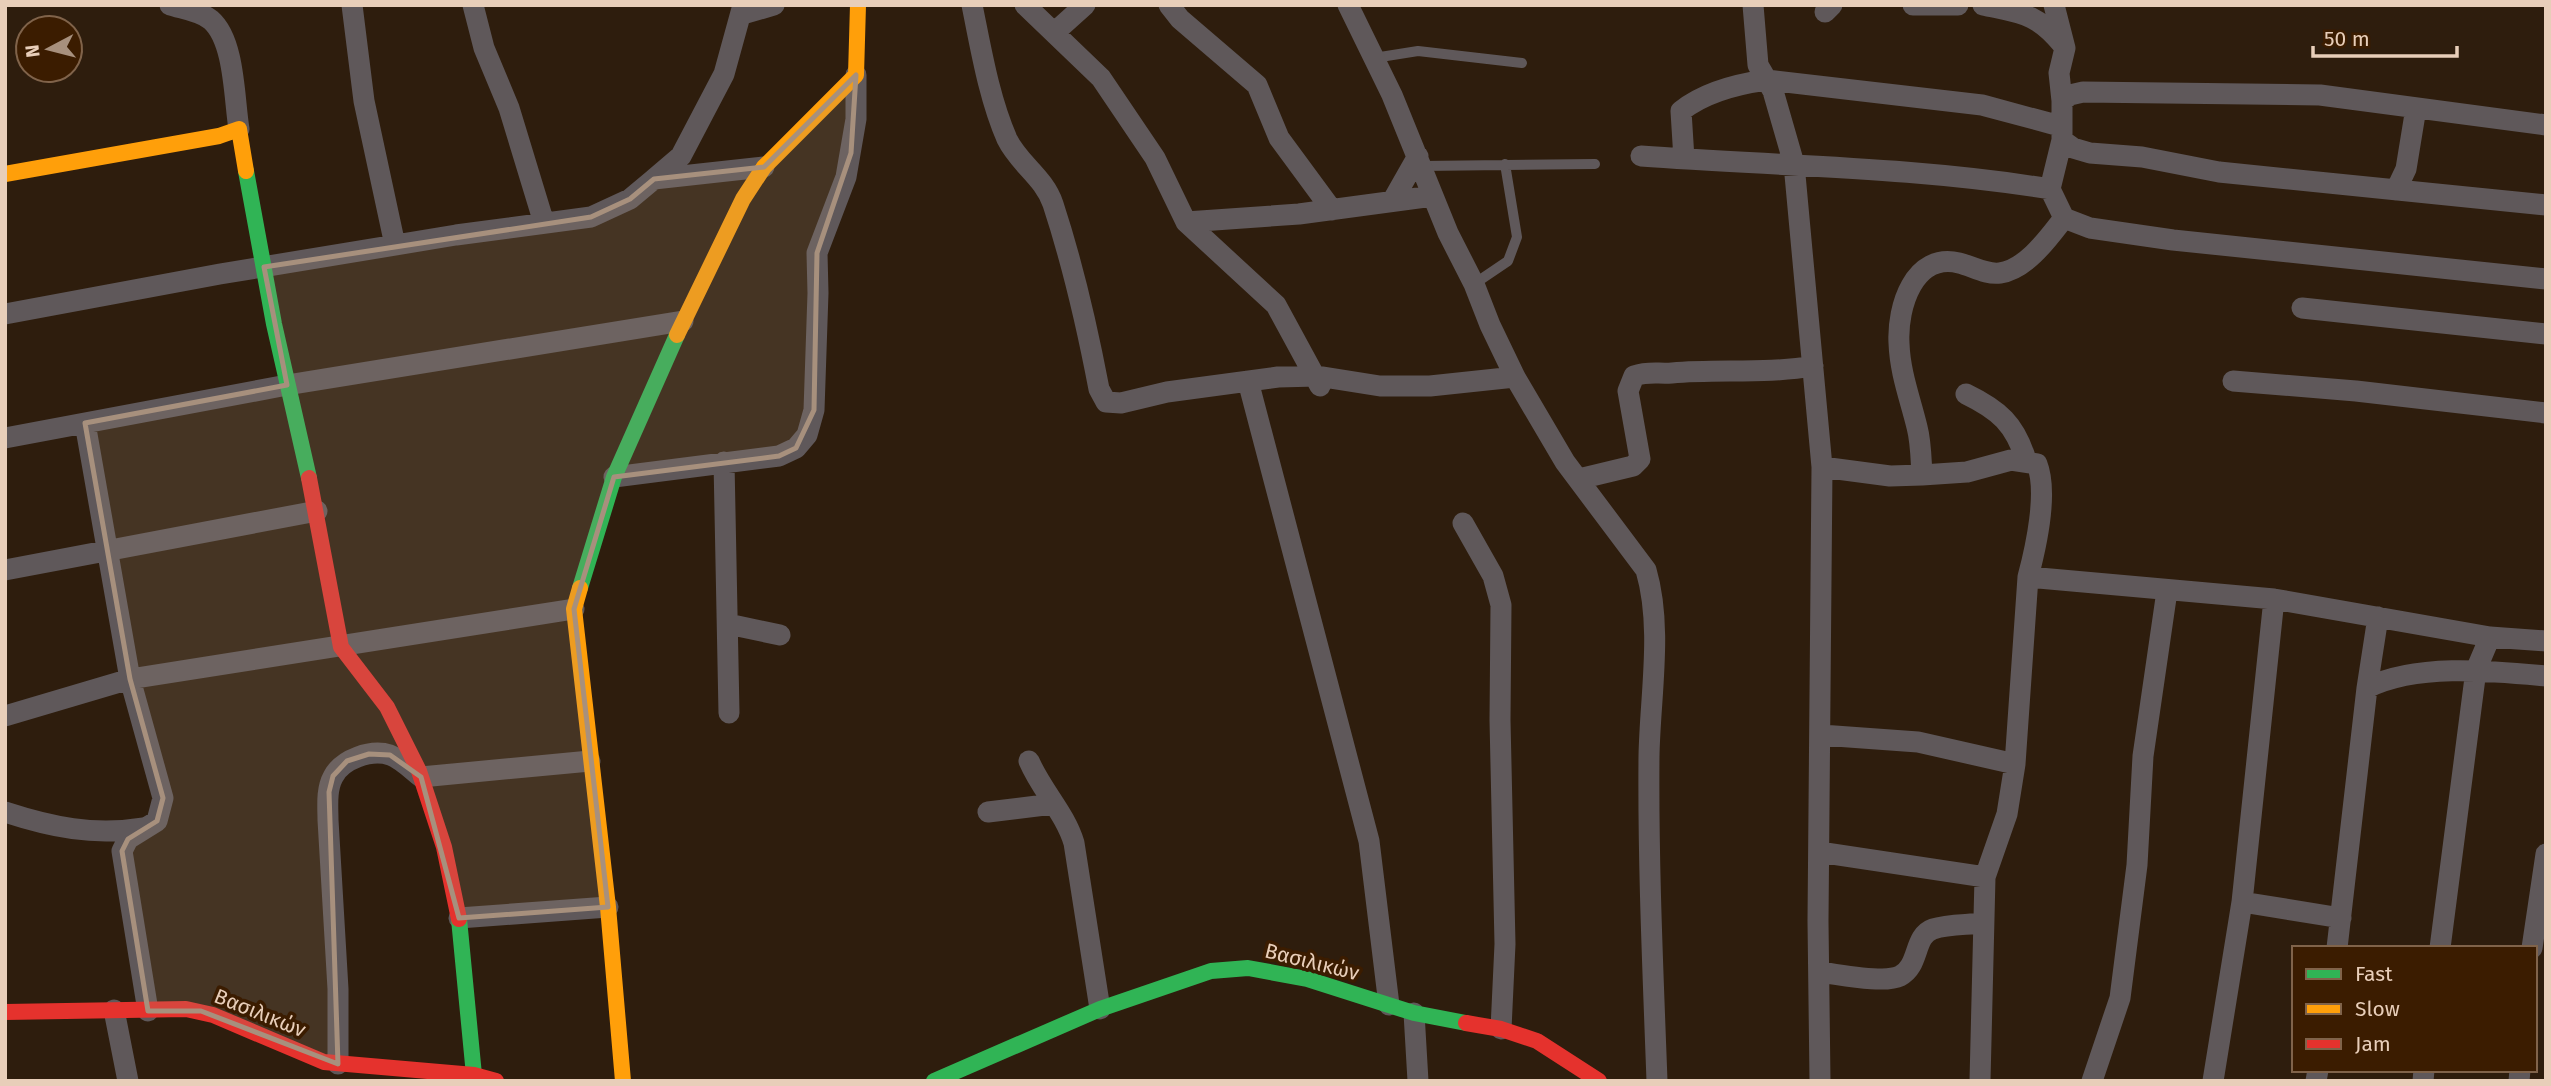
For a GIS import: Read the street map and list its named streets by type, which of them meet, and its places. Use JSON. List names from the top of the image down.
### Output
{
  "streets": {
    "street": ["Βασιλικών"]
  },
  "legend": ["Fast", "Slow", "Jam"],
  "scale_bar": "50 m",
  "north": "left"
}
